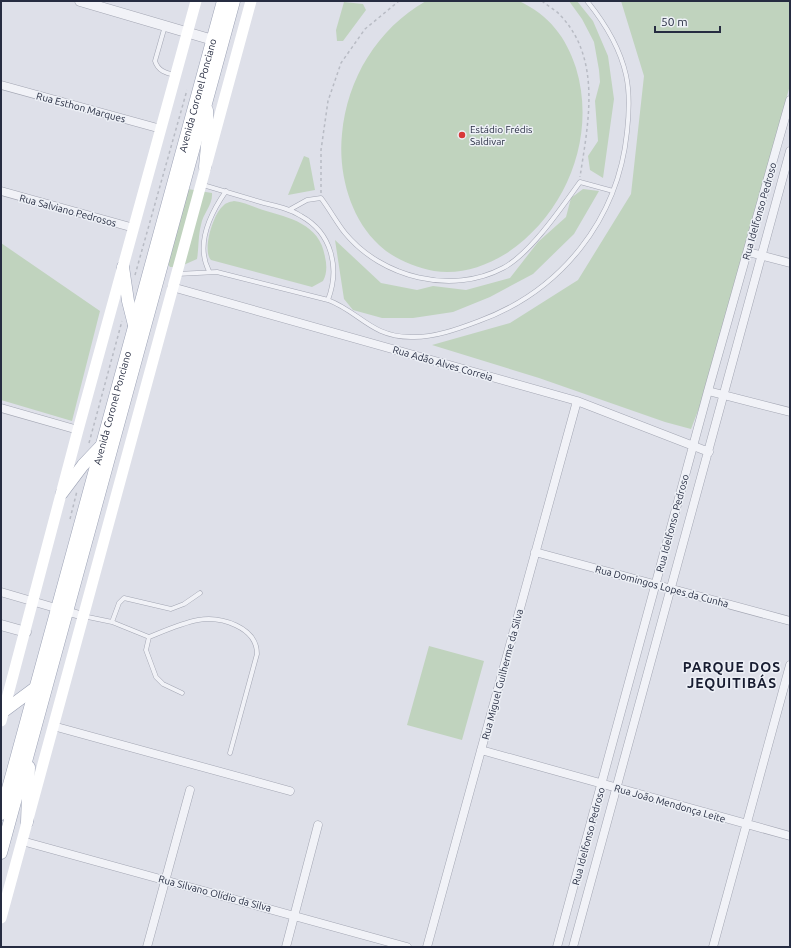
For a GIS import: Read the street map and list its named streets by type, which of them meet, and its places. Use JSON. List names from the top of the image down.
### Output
{
  "streets": {
    "main road": ["Avenida Coronel Ponciano"],
    "street": [
      "Rua Esthon Marques",
      "Rua Salviano Pedrosos",
      "Rua Idelfonso Pedroso",
      "Rua Adão Alves Correia",
      "Rua Domingos Lopes da Cunha",
      "Rua Miguel Guilherme da Silva",
      "Rua João Mendonça Leite",
      "Rua Silvano Olídio da Silva"
    ]
  },
  "crossings": [
    ["Rua Idelfonso Pedroso", "Rua Adão Alves Correia"],
    ["Rua Idelfonso Pedroso", "Rua Domingos Lopes da Cunha"],
    ["Rua Idelfonso Pedroso", "Rua João Mendonça Leite"],
    ["Rua Adão Alves Correia", "Rua Miguel Guilherme da Silva"],
    ["Rua Domingos Lopes da Cunha", "Rua Miguel Guilherme da Silva"],
    ["Rua Miguel Guilherme da Silva", "Rua João Mendonça Leite"]
  ],
  "districts": ["PARQUE DOS JEQUITIBÁS"],
  "places": ["Estádio Frédis Saldivar"],
  "scale_bar": "50 m"
}
